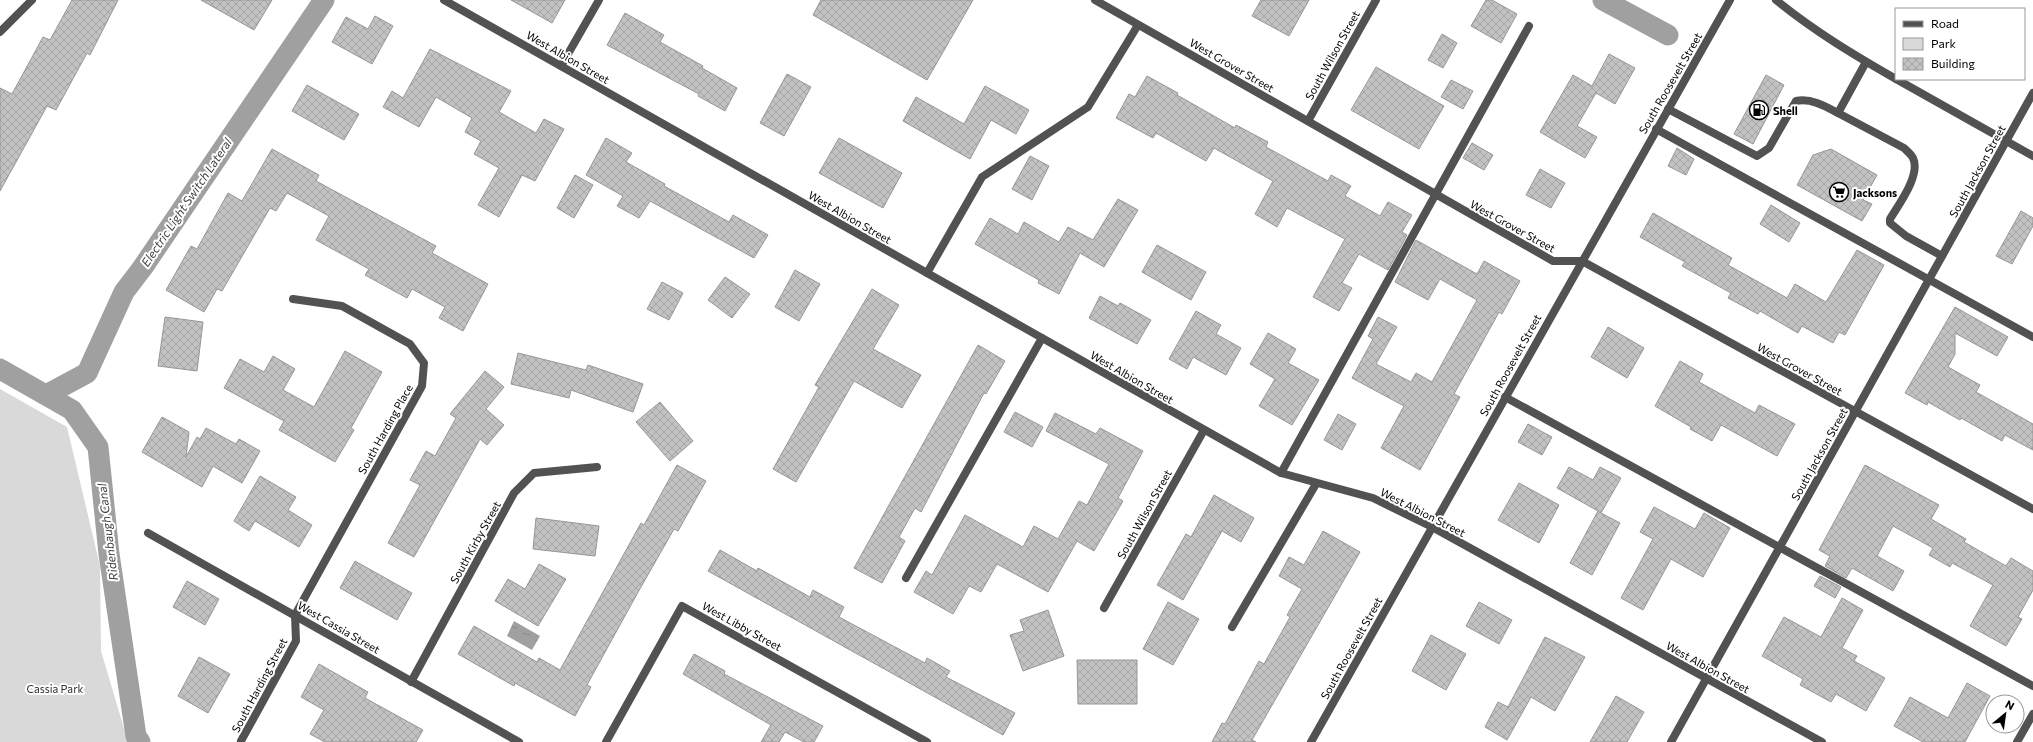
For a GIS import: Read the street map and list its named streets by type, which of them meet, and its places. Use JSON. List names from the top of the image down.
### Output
{
  "streets": {
    "street": [
      "South Wilson Street",
      "West Albion Street",
      "West Grover Street",
      "South Roosevelt Street",
      "South Jackson Street",
      "South Harding Place",
      "South Kirby Street",
      "West Libby Street",
      "West Cassia Street",
      "South Harding Street"
    ]
  },
  "crossings": [
    ["South Wilson Street", "West Albion Street"],
    ["South Wilson Street", "West Grover Street"],
    ["West Albion Street", "South Roosevelt Street"],
    ["West Albion Street", "South Jackson Street"],
    ["West Grover Street", "South Roosevelt Street"],
    ["West Grover Street", "South Jackson Street"],
    ["South Harding Place", "West Cassia Street"],
    ["South Harding Place", "South Harding Street"],
    ["South Kirby Street", "West Cassia Street"],
    ["West Cassia Street", "South Harding Street"]
  ],
  "water": ["Electric Light Switch Lateral", "Ridenbaugh Canal"],
  "parks": ["Cassia Park"],
  "places": {
    "fuel station": ["Shell"],
    "supermarket": ["Jacksons"]
  },
  "legend": ["Road", "Park", "Building"],
  "north": "top right"
}
